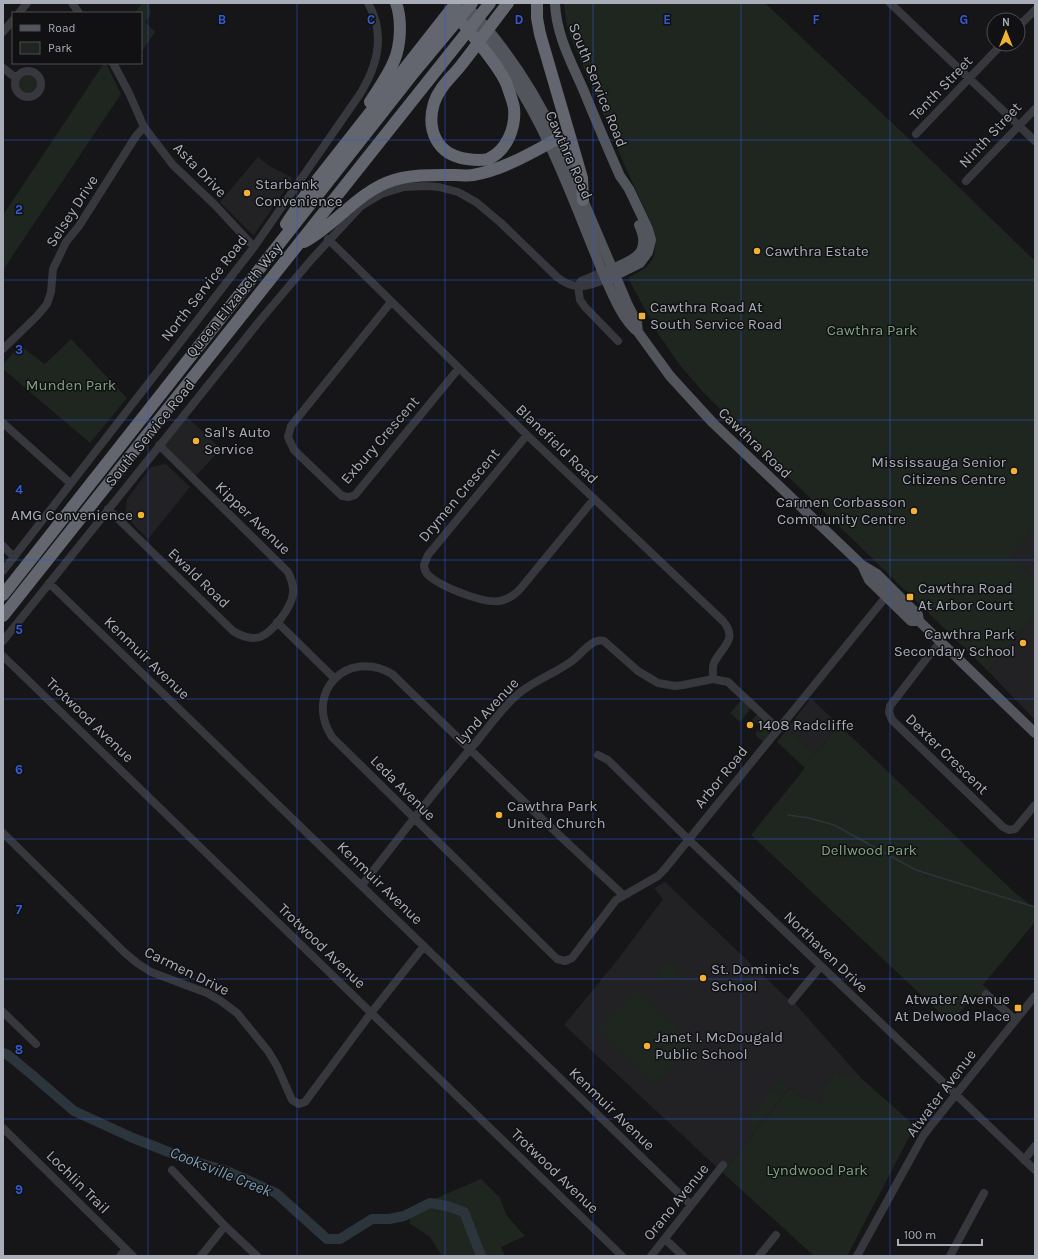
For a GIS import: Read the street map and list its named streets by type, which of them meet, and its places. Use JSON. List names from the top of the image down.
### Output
{
  "streets": {
    "highway": ["Queen Elizabeth Way"],
    "main road": ["South Service Road", "Cawthra Road"],
    "street": [
      "Tenth Street",
      "Ninth Street",
      "Asta Drive",
      "Selsey Drive",
      "North Service Road",
      "Exbury Crescent",
      "Blanefield Road",
      "Drymen Crescent",
      "Kipper Avenue",
      "Ewald Road",
      "Kenmuir Avenue",
      "Lynd Avenue",
      "Trotwood Avenue",
      "Dexter Crescent",
      "Arbor Road",
      "Leda Avenue",
      "Northaven Drive",
      "Carmen Drive",
      "Atwater Avenue",
      "Lochlin Trail",
      "Orano Avenue"
    ]
  },
  "crossings": [
    ["South Service Road", "Cawthra Road"],
    ["South Service Road", "Blanefield Road"],
    ["South Service Road", "Kipper Avenue"],
    ["South Service Road", "Ewald Road"],
    ["South Service Road", "Kenmuir Avenue"],
    ["Cawthra Road", "Dexter Crescent"],
    ["Cawthra Road", "Arbor Road"],
    ["Asta Drive", "Selsey Drive"],
    ["Asta Drive", "North Service Road"],
    ["Exbury Crescent", "Blanefield Road"],
    ["Blanefield Road", "Drymen Crescent"],
    ["Blanefield Road", "Lynd Avenue"],
    ["Kipper Avenue", "Ewald Road"],
    ["Kenmuir Avenue", "Lynd Avenue"],
    ["Kenmuir Avenue", "Carmen Drive"],
    ["Kenmuir Avenue", "Orano Avenue"],
    ["Lynd Avenue", "Leda Avenue"],
    ["Trotwood Avenue", "Carmen Drive"],
    ["Arbor Road", "Leda Avenue"],
    ["Arbor Road", "Northaven Drive"],
    ["Northaven Drive", "Atwater Avenue"]
  ],
  "water": ["Cooksville Creek"],
  "parks": [
    "Cawthra Park",
    "Munden Park",
    "Dellwood Park",
    "Lyndwood Park"
  ],
  "places": {
    "other": [
      "Starbank Convenience",
      "Cawthra Estate",
      "Sal's Auto Service",
      "Mississauga Senior Citizens Centre",
      "Carmen Corbasson Community Centre",
      "AMG Convenience",
      "Cawthra Park Secondary School",
      "1408 Radcliffe",
      "Cawthra Park United Church",
      "St. Dominic's School",
      "Janet I. McDougald Public School"
    ],
    "transit": ["Cawthra Road At South Service Road", "Cawthra Road At Arbor Court", "Atwater Avenue At Delwood Place"]
  },
  "legend": ["Road", "Park"],
  "scale_bar": "100 m",
  "north": "top",
  "grid": {
    "columns": [
      "B",
      "C",
      "D",
      "E",
      "F",
      "G"
    ],
    "rows": [
      "2",
      "3",
      "4",
      "5",
      "6",
      "7",
      "8",
      "9"
    ]
  }
}
